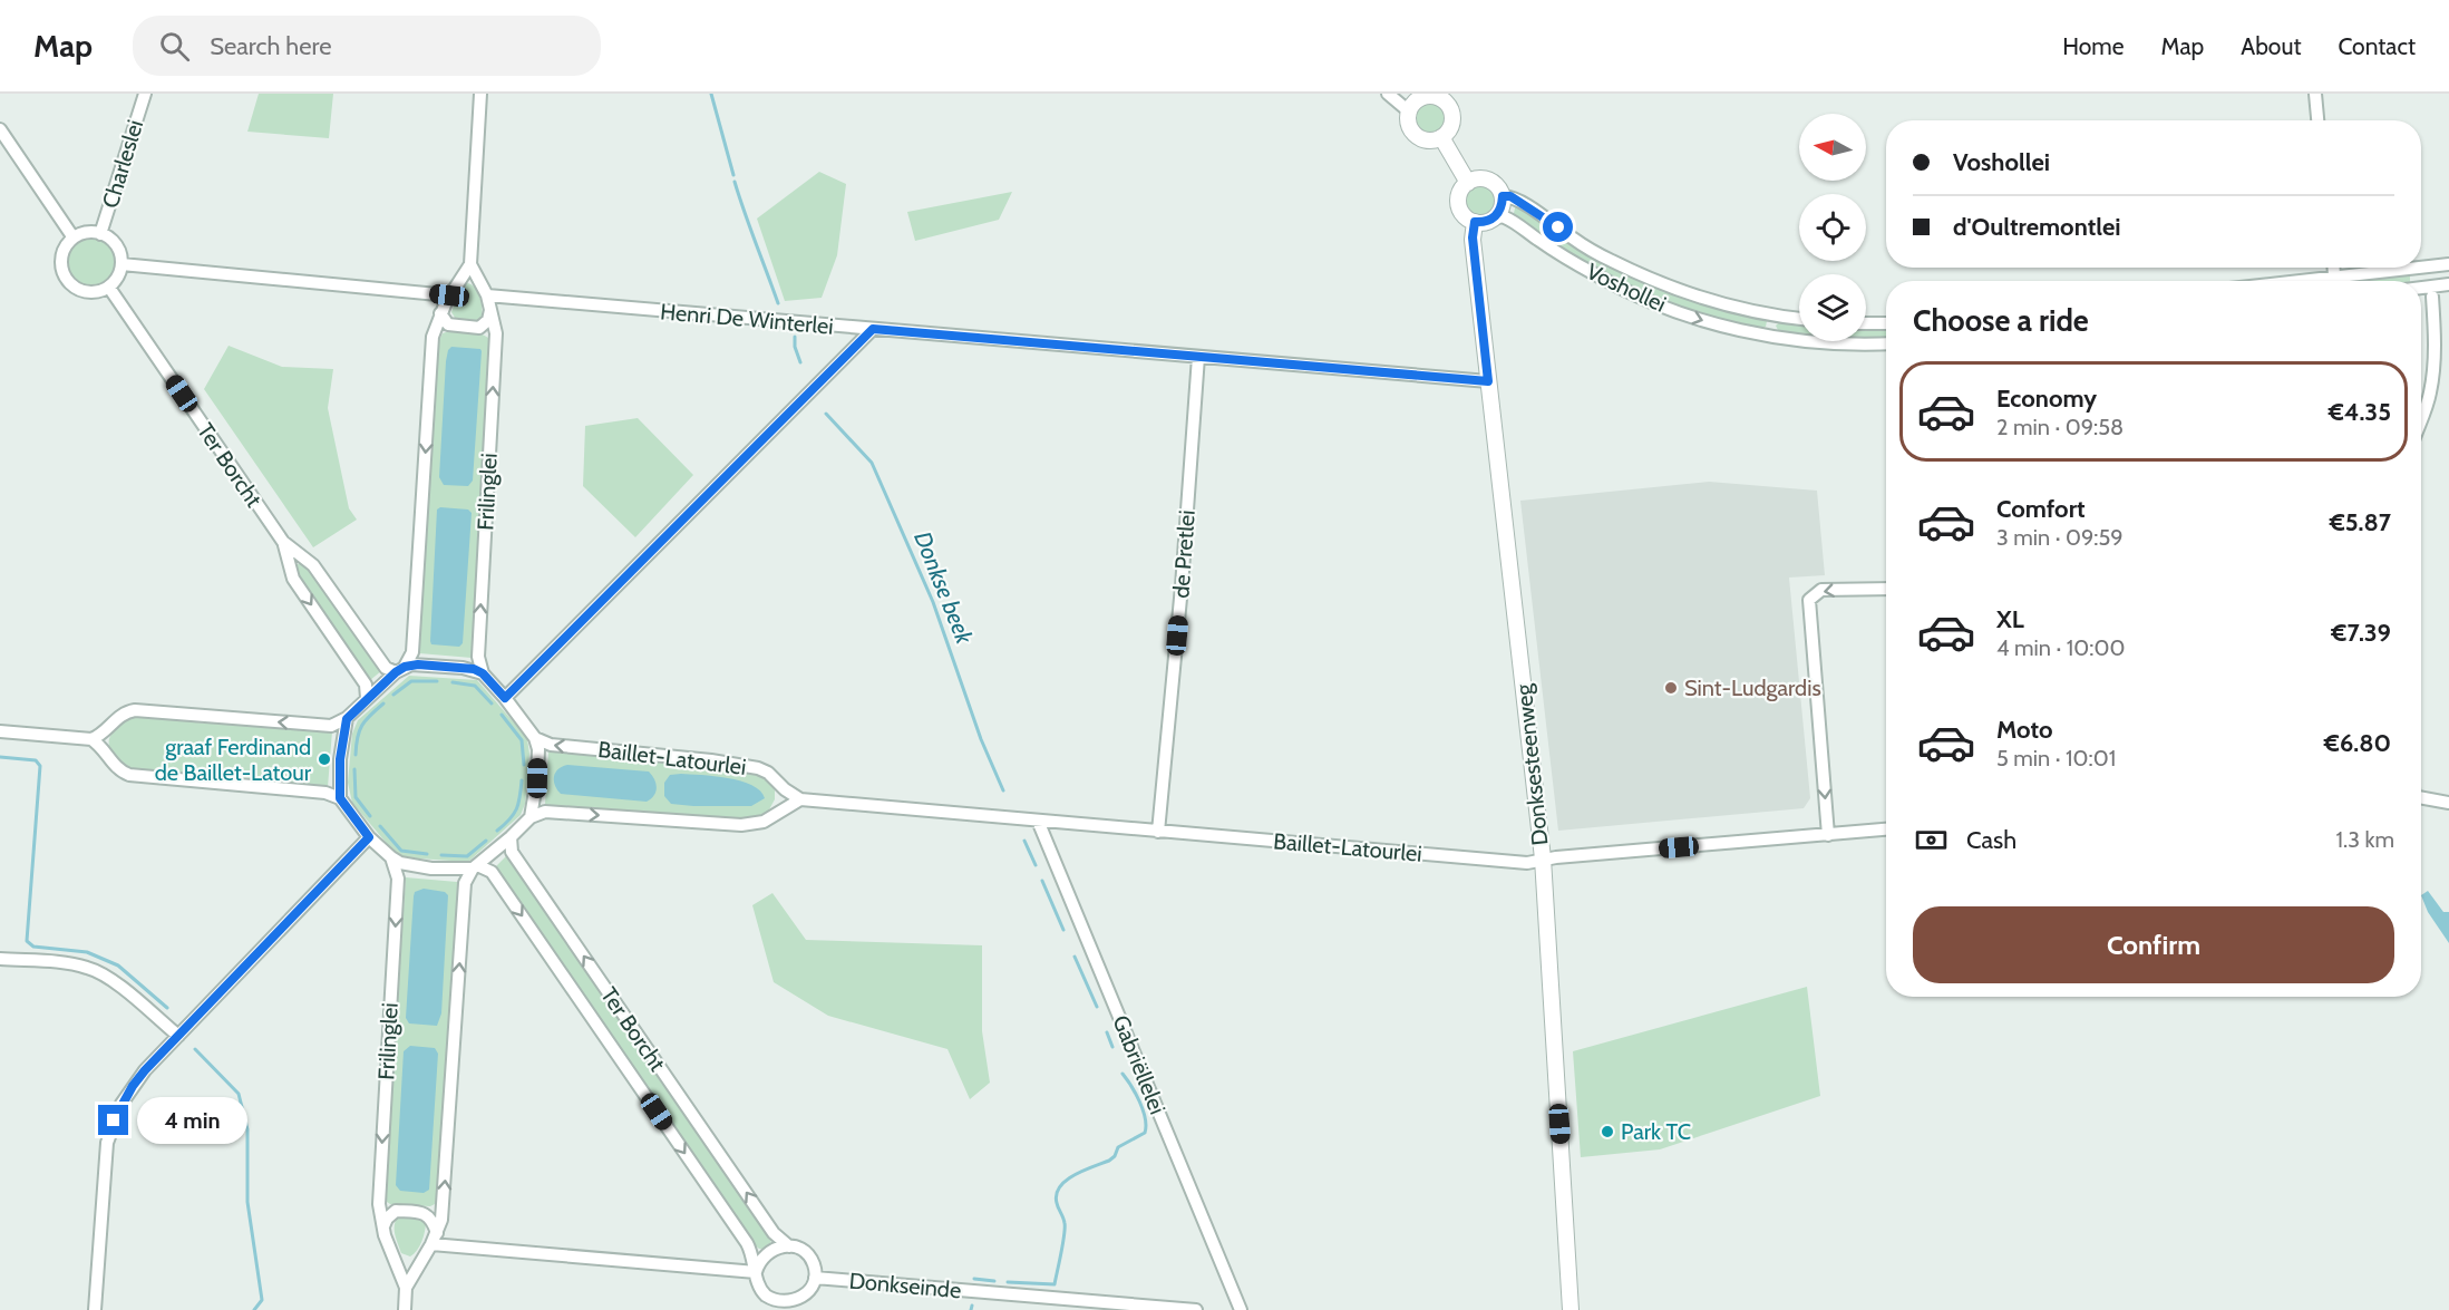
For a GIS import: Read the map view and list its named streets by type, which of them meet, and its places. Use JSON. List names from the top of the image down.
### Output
{
  "streets": {
    "street": [
      "Charleslei",
      "Voshollei",
      "Henri De Winterlei",
      "Ter Borcht",
      "Frilinglei",
      "de Pretlei",
      "Baillet-Latourlei",
      "Donksesteenweg",
      "Gabriëllelei",
      "Donkseinde"
    ]
  },
  "crossings": [
    ["Charleslei", "Ter Borcht"],
    ["Voshollei", "Donksesteenweg"],
    ["Henri De Winterlei", "Frilinglei"],
    ["Henri De Winterlei", "de Pretlei"],
    ["Henri De Winterlei", "Donksesteenweg"],
    ["Ter Borcht", "Frilinglei"],
    ["Ter Borcht", "Baillet-Latourlei"],
    ["Ter Borcht", "Donkseinde"],
    ["Frilinglei", "Baillet-Latourlei"],
    ["de Pretlei", "Baillet-Latourlei"],
    ["Baillet-Latourlei", "Donksesteenweg"],
    ["Baillet-Latourlei", "Gabriëllelei"]
  ],
  "water": ["Donkse beek"],
  "places": ["Sint-Ludgardis", "graaf Ferdinand de Baillet-Latour", "Park TC"],
  "north": "left",
  "page": {
    "header": "Map",
    "search": "Search here",
    "nav": [
      "Home",
      "Map",
      "About",
      "Contact"
    ],
    "banner": ["Voshollei", "d'Oultremontlei"],
    "heading": "Choose a ride",
    "list": [
      {
        "name": "Economy",
        "note": "2 min · 09:58",
        "value": "€4.35"
      },
      {
        "name": "Comfort",
        "note": "3 min · 09:59",
        "value": "€5.87"
      },
      {
        "name": "XL",
        "note": "4 min · 10:00",
        "value": "€7.39"
      },
      {
        "name": "Moto",
        "note": "5 min · 10:01",
        "value": "€6.80"
      }
    ],
    "pay": ["Cash", "1.3 km"],
    "buttons": "Confirm",
    "bubble": "4 min"
  }
}
